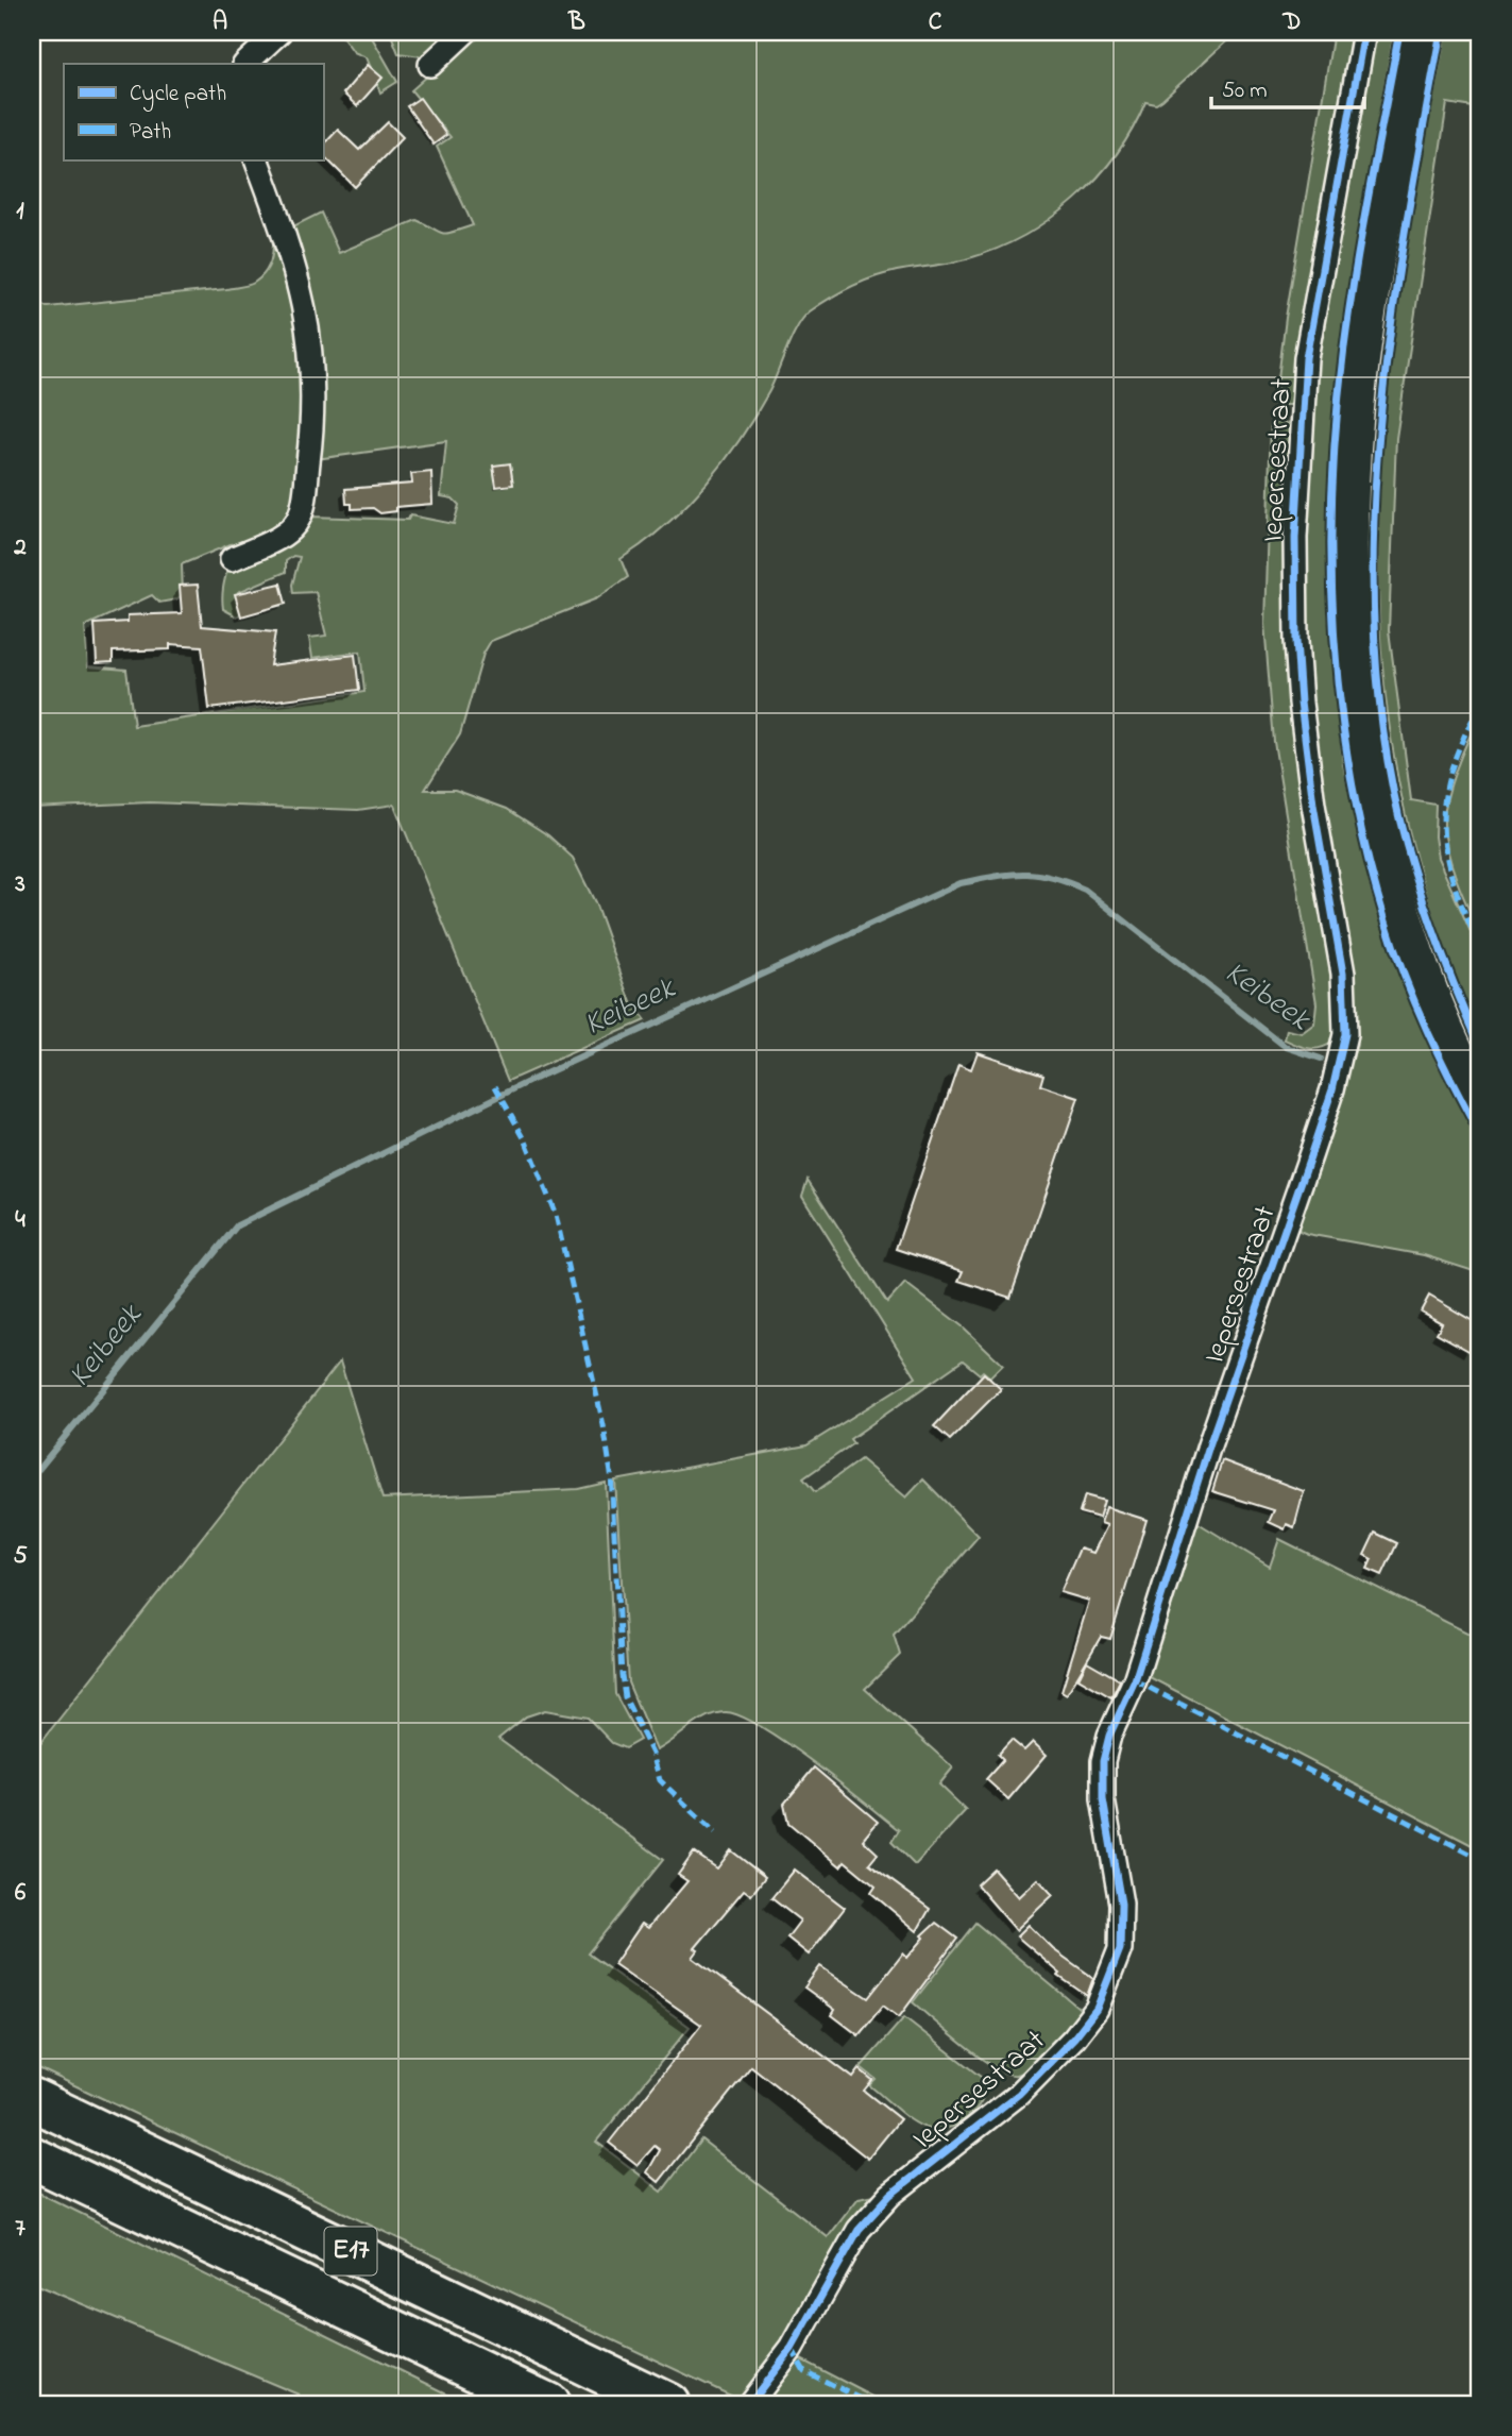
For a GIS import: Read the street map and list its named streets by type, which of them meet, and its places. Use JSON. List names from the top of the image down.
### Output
{
  "streets": {
    "highway": ["E17"],
    "street": ["Iepersestraat"]
  },
  "water": ["Keibeek"],
  "legend": ["Cycle path", "Path"],
  "scale_bar": "50 m",
  "grid": {
    "columns": [
      "A",
      "B",
      "C",
      "D"
    ],
    "rows": [
      "1",
      "2",
      "3",
      "4",
      "5",
      "6",
      "7"
    ]
  }
}
